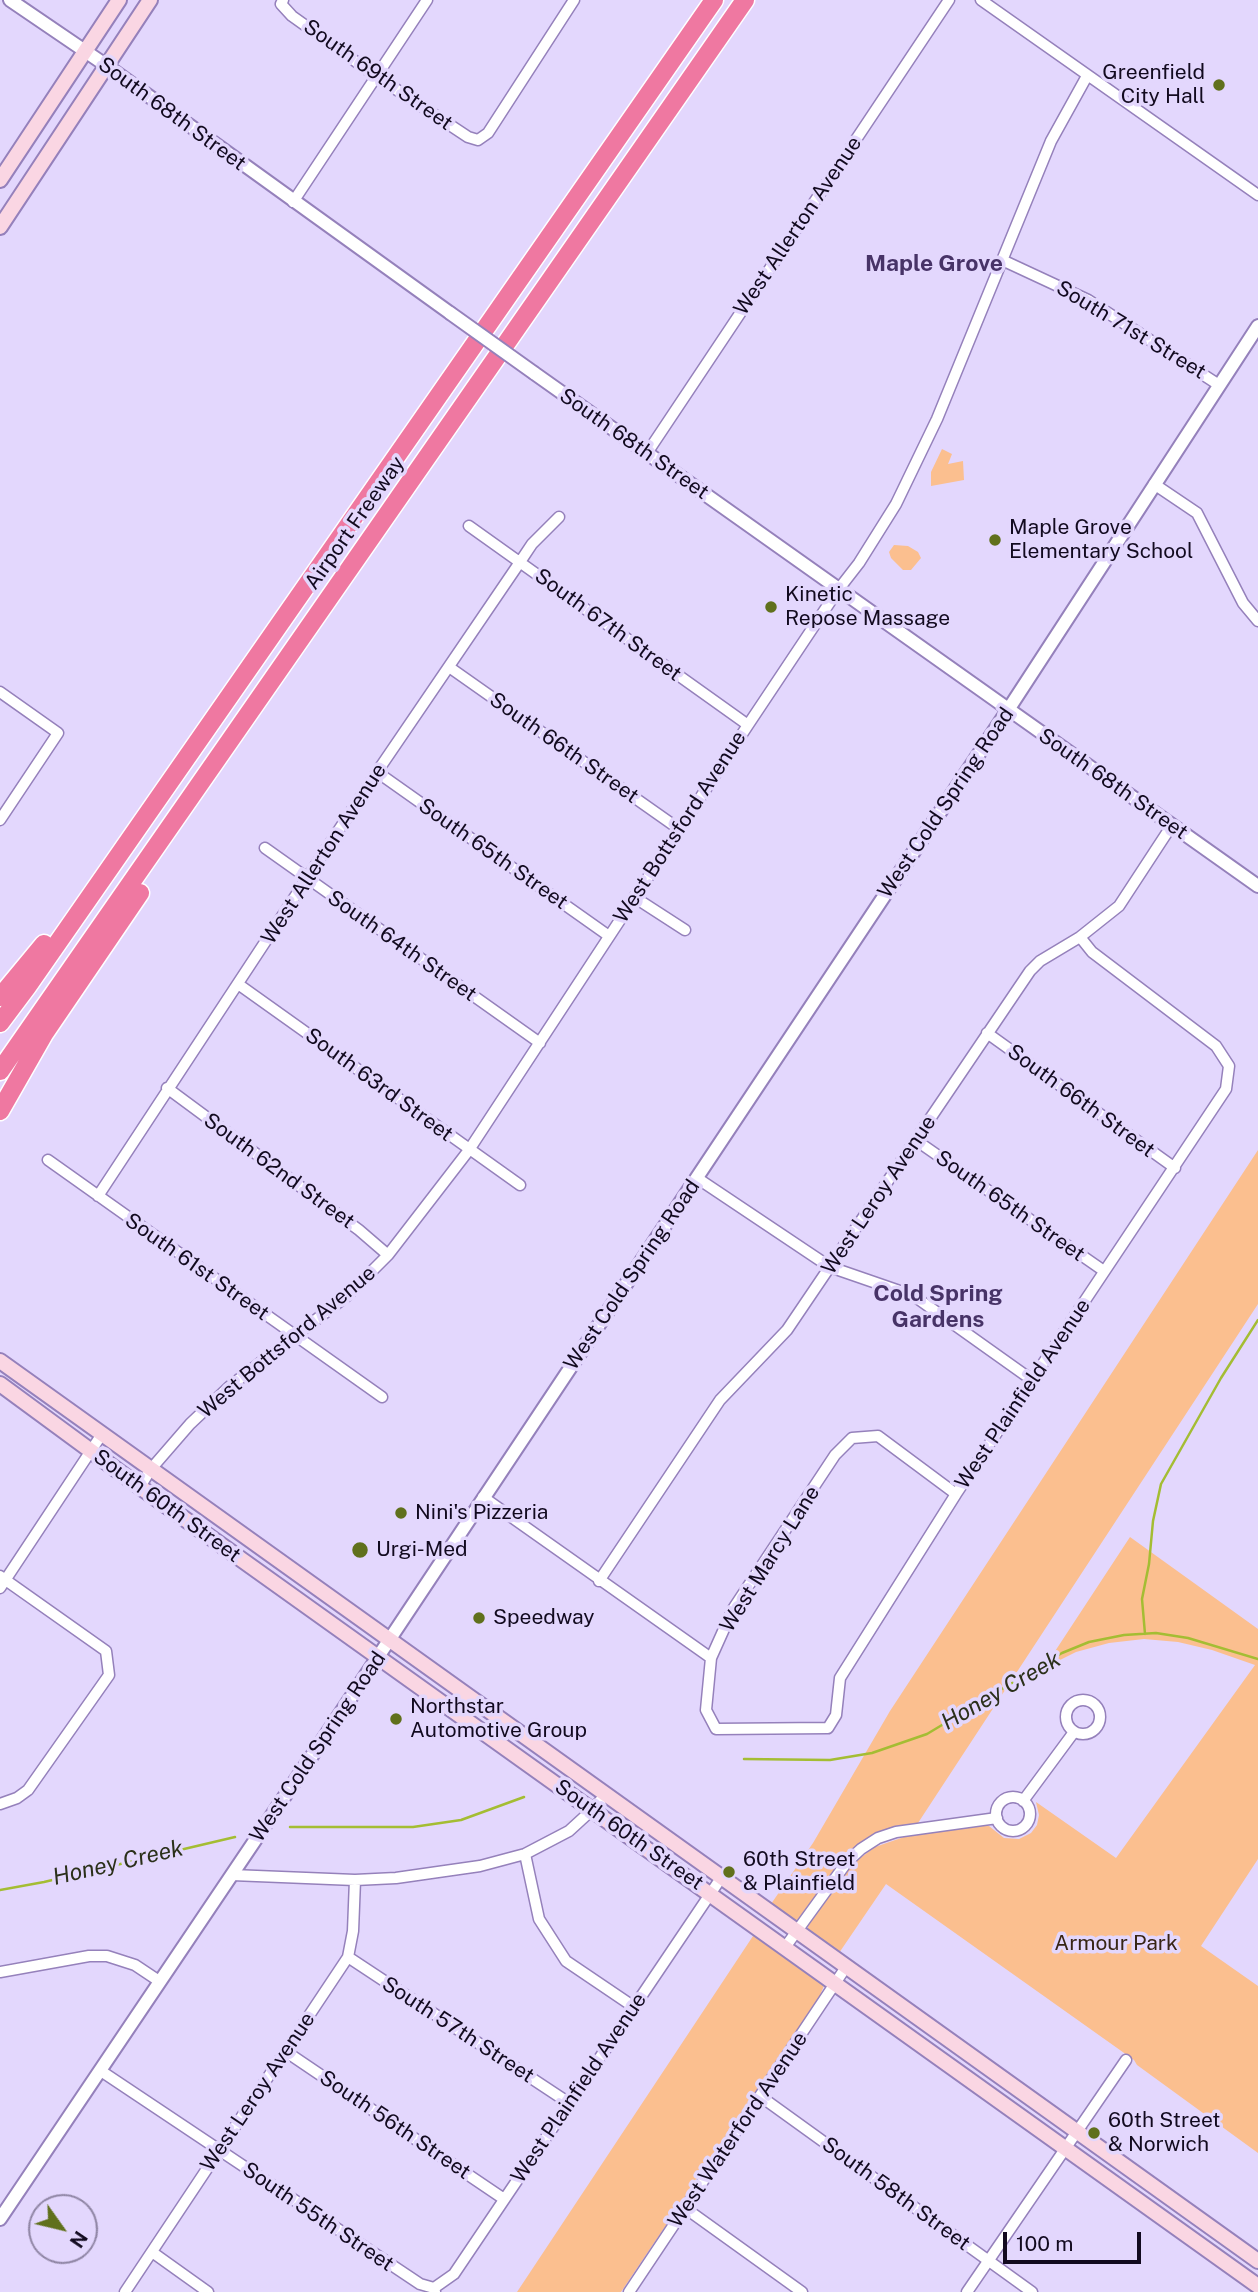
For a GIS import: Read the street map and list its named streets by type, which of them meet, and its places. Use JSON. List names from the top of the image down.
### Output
{
  "streets": {
    "highway": ["Airport Freeway"],
    "main road": ["South 60th Street"],
    "street": [
      "South 69th Street",
      "South 68th Street",
      "West Allerton Avenue",
      "South 71st Street",
      "South 67th Street",
      "South 66th Street",
      "West Cold Spring Road",
      "West Bottsford Avenue",
      "South 65th Street",
      "South 64th Street",
      "South 63rd Street",
      "South 62nd Street",
      "West Leroy Avenue",
      "South 61st Street",
      "West Plainfield Avenue",
      "West Marcy Lane",
      "South 57th Street",
      "South 56th Street",
      "West Waterford Avenue",
      "South 58th Street",
      "South 55th Street"
    ]
  },
  "crossings": [
    ["South 68th Street", "West Allerton Avenue"],
    ["South 68th Street", "West Cold Spring Road"],
    ["South 68th Street", "West Bottsford Avenue"],
    ["South 68th Street", "West Leroy Avenue"],
    ["West Allerton Avenue", "South 67th Street"],
    ["West Allerton Avenue", "South 66th Street"],
    ["West Allerton Avenue", "South 65th Street"],
    ["West Allerton Avenue", "South 64th Street"],
    ["West Allerton Avenue", "South 63rd Street"],
    ["West Allerton Avenue", "South 62nd Street"],
    ["West Allerton Avenue", "South 61st Street"],
    ["South 71st Street", "West Cold Spring Road"],
    ["South 71st Street", "West Bottsford Avenue"],
    ["South 67th Street", "West Bottsford Avenue"],
    ["South 66th Street", "West Bottsford Avenue"],
    ["South 66th Street", "West Leroy Avenue"],
    ["South 66th Street", "West Plainfield Avenue"],
    ["West Cold Spring Road", "South 60th Street"],
    ["West Cold Spring Road", "South 55th Street"],
    ["West Bottsford Avenue", "South 65th Street"],
    ["West Bottsford Avenue", "South 64th Street"],
    ["West Bottsford Avenue", "South 63rd Street"],
    ["West Bottsford Avenue", "South 62nd Street"],
    ["West Bottsford Avenue", "South 61st Street"],
    ["West Bottsford Avenue", "South 60th Street"],
    ["South 65th Street", "West Leroy Avenue"],
    ["South 65th Street", "West Plainfield Avenue"],
    ["West Leroy Avenue", "West Plainfield Avenue"],
    ["West Leroy Avenue", "South 57th Street"],
    ["West Leroy Avenue", "South 56th Street"],
    ["West Leroy Avenue", "South 55th Street"],
    ["West Plainfield Avenue", "South 60th Street"],
    ["West Plainfield Avenue", "West Marcy Lane"],
    ["West Plainfield Avenue", "South 57th Street"],
    ["West Plainfield Avenue", "South 56th Street"],
    ["West Plainfield Avenue", "South 55th Street"],
    ["South 60th Street", "West Waterford Avenue"],
    ["West Waterford Avenue", "South 58th Street"]
  ],
  "districts": ["Maple Grove", "Cold Spring Gardens"],
  "water": ["Honey Creek"],
  "parks": ["Armour Park"],
  "places": [
    "Greenfield City Hall",
    "Maple Grove Elementary School",
    "Kinetic Repose Massage",
    "Nini's Pizzeria",
    "Urgi-Med",
    "Speedway",
    "Northstar Automotive Group",
    "60th Street & Plainfield",
    "60th Street & Norwich"
  ],
  "scale_bar": "100 m",
  "north": "bottom right"
}
